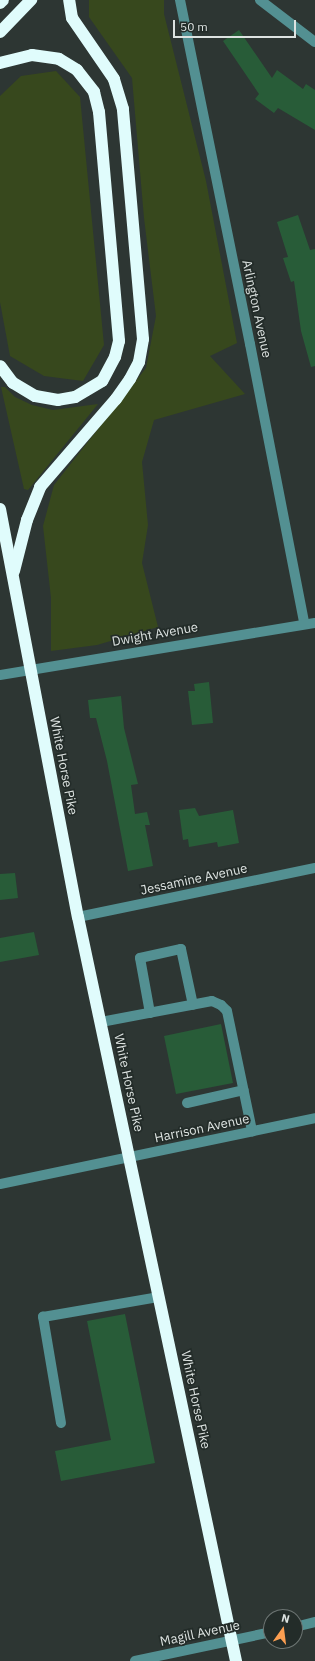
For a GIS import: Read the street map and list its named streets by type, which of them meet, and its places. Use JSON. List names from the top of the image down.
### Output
{
  "streets": {
    "highway": ["White Horse Pike"],
    "street": [
      "Arlington Avenue",
      "Dwight Avenue",
      "Jessamine Avenue",
      "Harrison Avenue",
      "Magill Avenue"
    ]
  },
  "crossings": [
    ["Arlington Avenue", "Dwight Avenue"],
    ["Dwight Avenue", "White Horse Pike"],
    ["White Horse Pike", "Jessamine Avenue"],
    ["White Horse Pike", "Harrison Avenue"],
    ["White Horse Pike", "Magill Avenue"]
  ],
  "scale_bar": "50 m",
  "north": "top"
}
